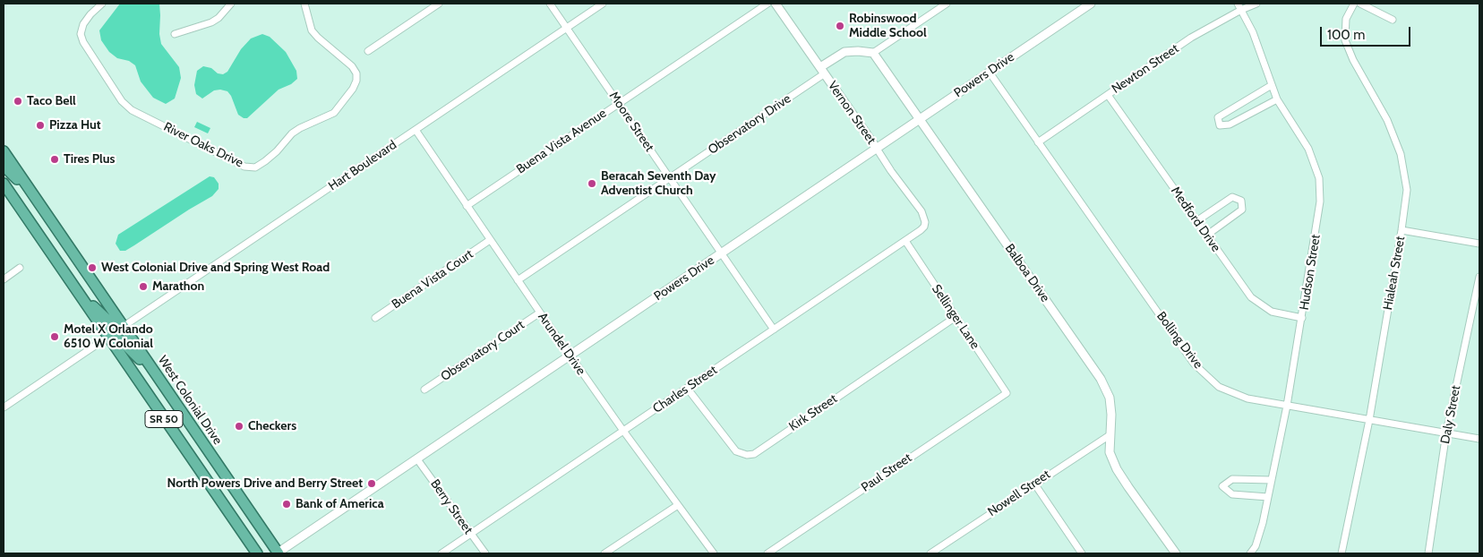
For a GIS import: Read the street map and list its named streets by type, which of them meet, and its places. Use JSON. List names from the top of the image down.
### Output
{
  "streets": {
    "highway": ["West Colonial Drive", "SR 50"],
    "street": [
      "Newton Street",
      "Powers Drive",
      "Vernon Street",
      "Moore Street",
      "Observatory Drive",
      "Buena Vista Avenue",
      "River Oaks Drive",
      "Hart Boulevard",
      "Medford Drive",
      "Hudson Street",
      "Balboa Drive",
      "Hialeah Street",
      "Buena Vista Court",
      "Sellinger Lane",
      "Bolling Drive",
      "Arundel Drive",
      "Observatory Court",
      "Charles Street",
      "Kirk Street",
      "Daly Street",
      "Paul Street",
      "Nowell Street",
      "Berry Street"
    ]
  },
  "crossings": [
    ["Newton Street", "Medford Drive"],
    ["Newton Street", "Hudson Street"],
    ["Newton Street", "Bolling Drive"],
    ["Powers Drive", "Vernon Street"],
    ["Powers Drive", "Moore Street"],
    ["Powers Drive", "Balboa Drive"],
    ["Powers Drive", "Bolling Drive"],
    ["Powers Drive", "Arundel Drive"],
    ["Powers Drive", "West Colonial Drive"],
    ["Powers Drive", "Berry Street"],
    ["Vernon Street", "Observatory Drive"],
    ["Vernon Street", "Charles Street"],
    ["Moore Street", "Observatory Drive"],
    ["Moore Street", "Buena Vista Avenue"],
    ["Moore Street", "Hart Boulevard"],
    ["Moore Street", "Charles Street"],
    ["Observatory Drive", "Arundel Drive"],
    ["Buena Vista Avenue", "Arundel Drive"],
    ["Hart Boulevard", "Arundel Drive"],
    ["Hart Boulevard", "West Colonial Drive"],
    ["Medford Drive", "Hudson Street"],
    ["Hudson Street", "Bolling Drive"],
    ["Balboa Drive", "Nowell Street"],
    ["Hialeah Street", "Bolling Drive"],
    ["Buena Vista Court", "Arundel Drive"],
    ["Sellinger Lane", "Charles Street"],
    ["Sellinger Lane", "Kirk Street"],
    ["Sellinger Lane", "Paul Street"],
    ["Bolling Drive", "Daly Street"],
    ["Arundel Drive", "Observatory Court"],
    ["Arundel Drive", "Charles Street"],
    ["Charles Street", "Kirk Street"],
    ["Charles Street", "Berry Street"]
  ],
  "places": [
    "Robinswood Middle School",
    "Taco Bell",
    "Pizza Hut",
    "Tires Plus",
    "Beracah Seventh Day Adventist Church",
    "West Colonial Drive and Spring West Road",
    "Marathon",
    "Motel X Orlando 6510 W Colonial",
    "Checkers",
    "North Powers Drive and Berry Street",
    "Bank of America"
  ],
  "scale_bar": "100 m"
}
